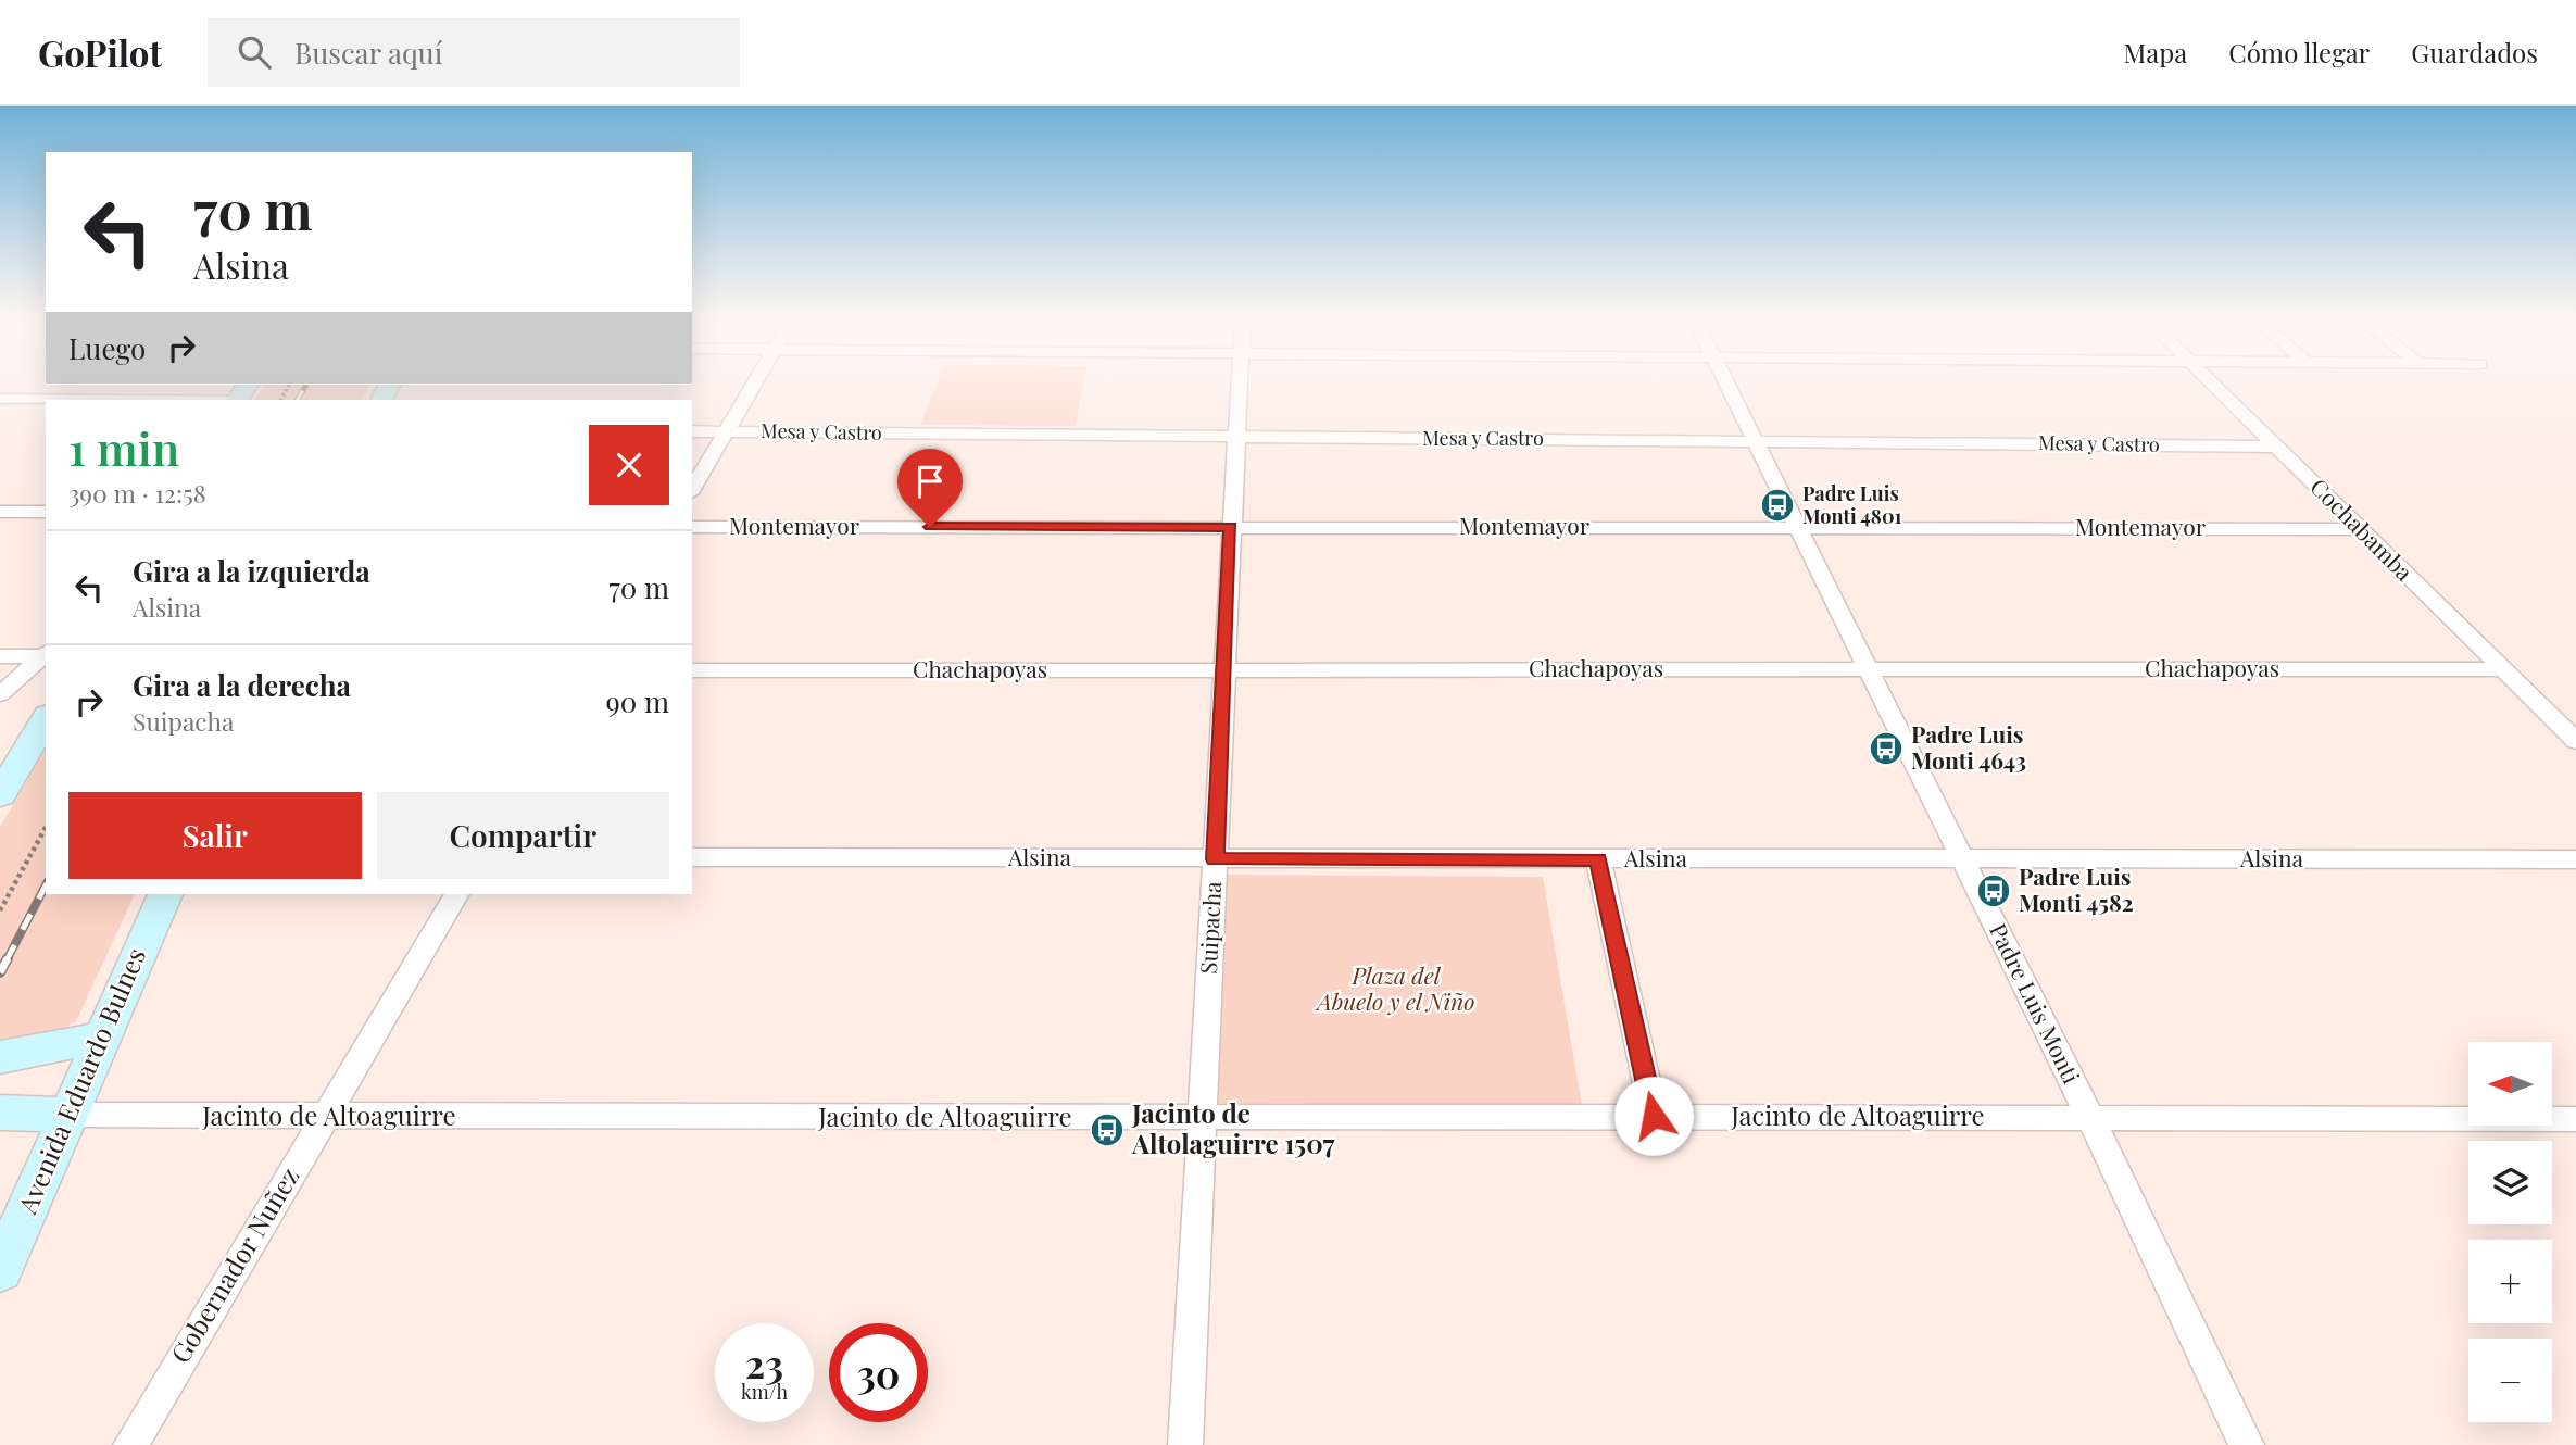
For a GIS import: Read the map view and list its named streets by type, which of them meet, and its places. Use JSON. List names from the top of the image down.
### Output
{
  "streets": {
    "main road": ["Avenida Eduardo Bulnes", "Jacinto de Altoaguirre"],
    "street": [
      "Mesa y Castro",
      "Montemayor",
      "Cochabamba",
      "Chachapoyas",
      "Alsina",
      "Suipacha",
      "Padre Luis Monti",
      "Gobernador Nuñez"
    ]
  },
  "crossings": [
    ["Mesa y Castro", "Cochabamba"],
    ["Mesa y Castro", "Suipacha"],
    ["Mesa y Castro", "Padre Luis Monti"],
    ["Montemayor", "Cochabamba"],
    ["Montemayor", "Suipacha"],
    ["Montemayor", "Padre Luis Monti"],
    ["Cochabamba", "Chachapoyas"],
    ["Chachapoyas", "Suipacha"],
    ["Chachapoyas", "Padre Luis Monti"],
    ["Alsina", "Suipacha"],
    ["Alsina", "Padre Luis Monti"],
    ["Suipacha", "Jacinto de Altoaguirre"],
    ["Padre Luis Monti", "Jacinto de Altoaguirre"],
    ["Avenida Eduardo Bulnes", "Jacinto de Altoaguirre"],
    ["Jacinto de Altoaguirre", "Gobernador Nuñez"]
  ],
  "parks": ["Plaza del Abuelo y el Niño"],
  "places": {
    "bus stop": [
      "Padre Luis Monti 4801",
      "Padre Luis Monti 4643",
      "Padre Luis Monti 4582",
      "Jacinto de Altolaguirre 1507"
    ]
  },
  "north": "left",
  "page": {
    "header": "GoPilot",
    "search": "Buscar aquí",
    "nav": ["Mapa", "Cómo llegar", "Guardados"],
    "turn": ["70 m", "Alsina"],
    "then": "Luego",
    "heading": ["1 min", "390 m · 12:58"],
    "list": [
      {
        "name": "Gira a la izquierda",
        "note": "Alsina",
        "value": "70 m"
      },
      {
        "name": "Gira a la derecha",
        "note": "Suipacha",
        "value": "90 m"
      }
    ],
    "buttons": ["Salir", "Compartir"],
    "map_buttons": ["+", "−"],
    "speed": "23 km/h",
    "limit": "30"
  }
}
